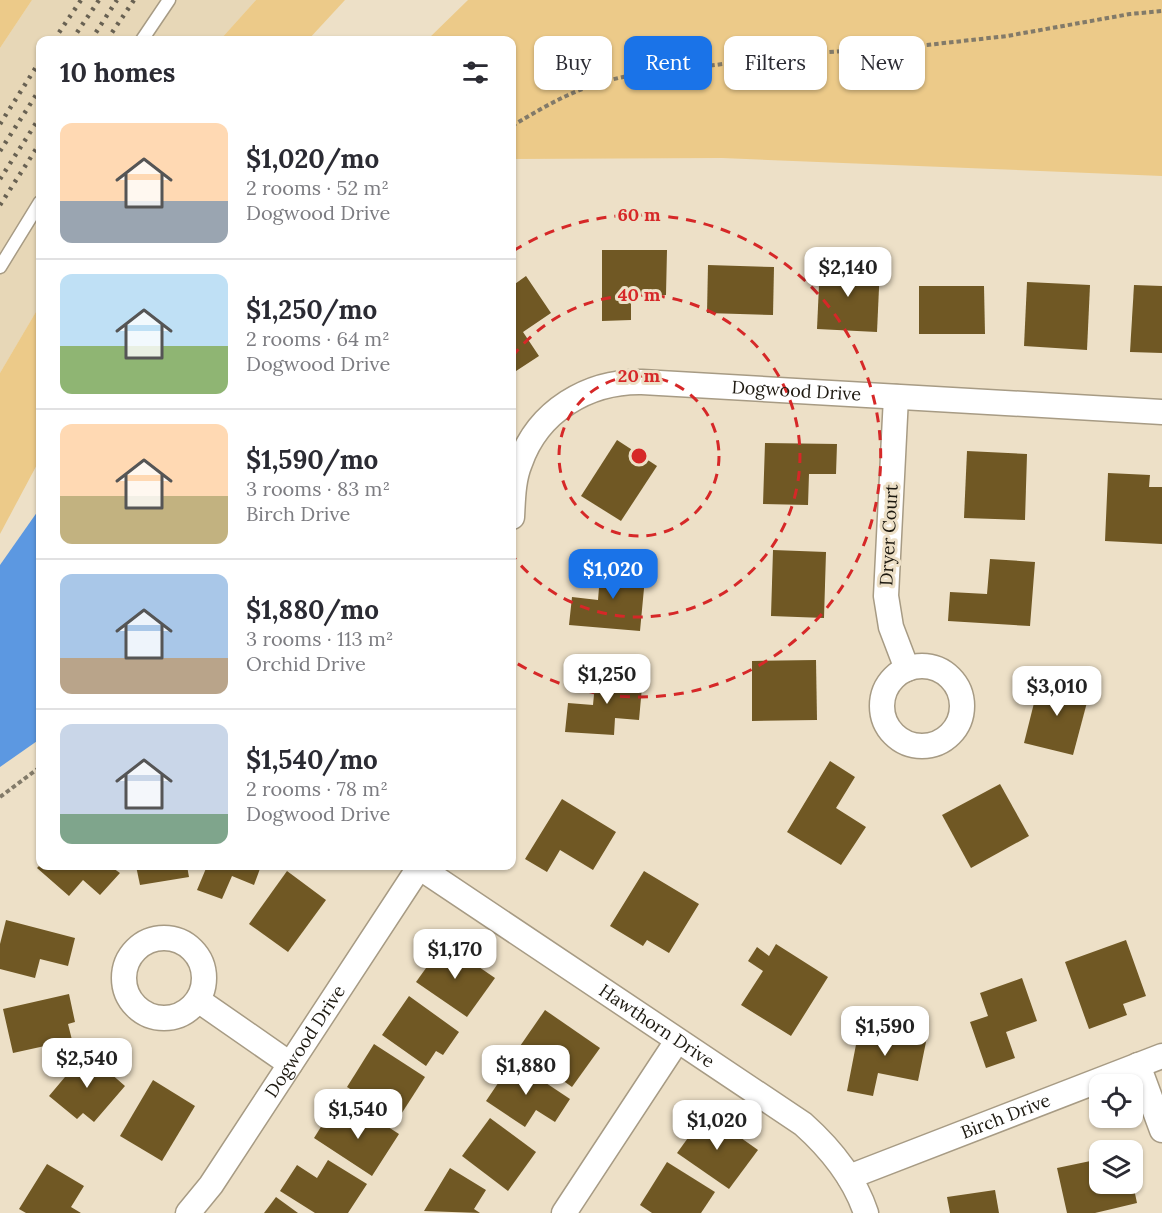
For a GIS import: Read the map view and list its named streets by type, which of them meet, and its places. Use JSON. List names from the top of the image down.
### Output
{
  "streets": {
    "street": [
      "Dogwood Drive",
      "Dryer Court",
      "Hawthorn Drive",
      "Birch Drive"
    ]
  },
  "crossings": [
    ["Dogwood Drive", "Dryer Court"],
    ["Hawthorn Drive", "Birch Drive"]
  ],
  "page": {
    "chip": [
      "Buy",
      "Rent",
      "Filters",
      "New"
    ],
    "heading": "10 homes",
    "list": [
      {
        "name": "$1,020/mo",
        "note": "2 rooms · 52 m² · Dogwood Drive"
      },
      {
        "name": "$1,250/mo",
        "note": "2 rooms · 64 m² · Dogwood Drive"
      },
      {
        "name": "$1,590/mo",
        "note": "3 rooms · 83 m² · Birch Drive"
      },
      {
        "name": "$1,880/mo",
        "note": "3 rooms · 113 m² · Orchid Drive"
      },
      {
        "name": "$1,540/mo",
        "note": "2 rooms · 78 m² · Dogwood Drive"
      }
    ],
    "price": [
      "$2,140",
      "$1,020",
      "$1,250",
      "$3,010",
      "$1,170",
      "$1,590",
      "$2,540",
      "$1,880",
      "$1,540",
      "$1,020"
    ]
  },
  "rings": ["60 m", "40 m", "20 m"]
}
